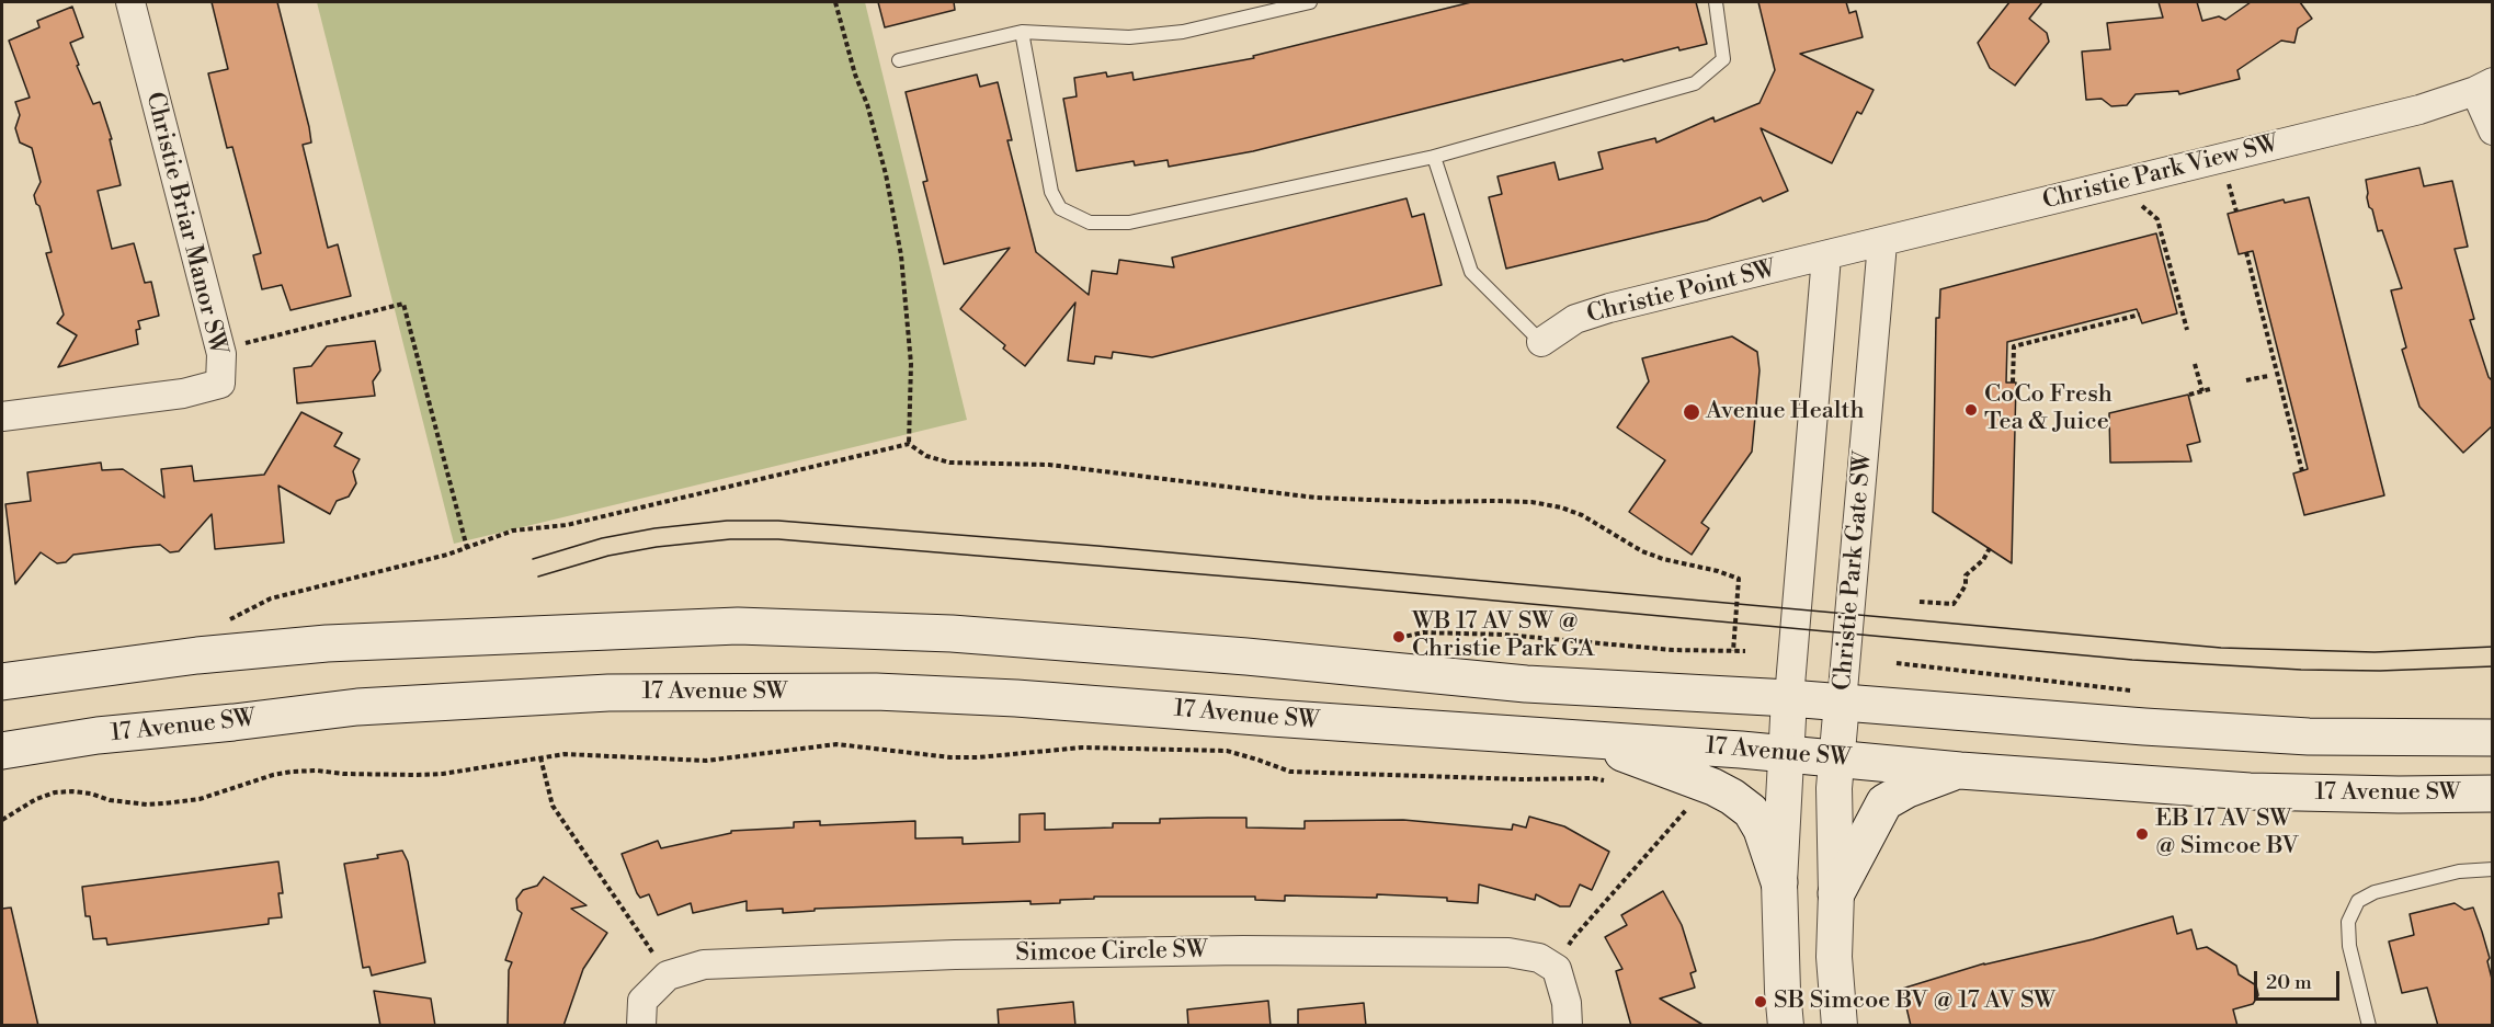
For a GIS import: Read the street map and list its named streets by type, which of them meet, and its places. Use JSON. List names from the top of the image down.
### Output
{
  "streets": {
    "main road": ["17 Avenue SW"],
    "street": [
      "Christie Park View SW",
      "Christie Briar Manor SW",
      "Christie Point SW",
      "Christie Park Gate SW",
      "Simcoe Circle SW"
    ]
  },
  "crossings": [
    ["Christie Park View SW", "Christie Point SW"],
    ["Christie Park View SW", "Christie Park Gate SW"]
  ],
  "places": [
    "CoCo Fresh Tea & Juice",
    "Avenue Health",
    "WB 17 AV SW @ Christie Park GA",
    "EB 17 AV SW @ Simcoe BV",
    "SB Simcoe BV @ 17 AV SW"
  ],
  "scale_bar": "20 m"
}
